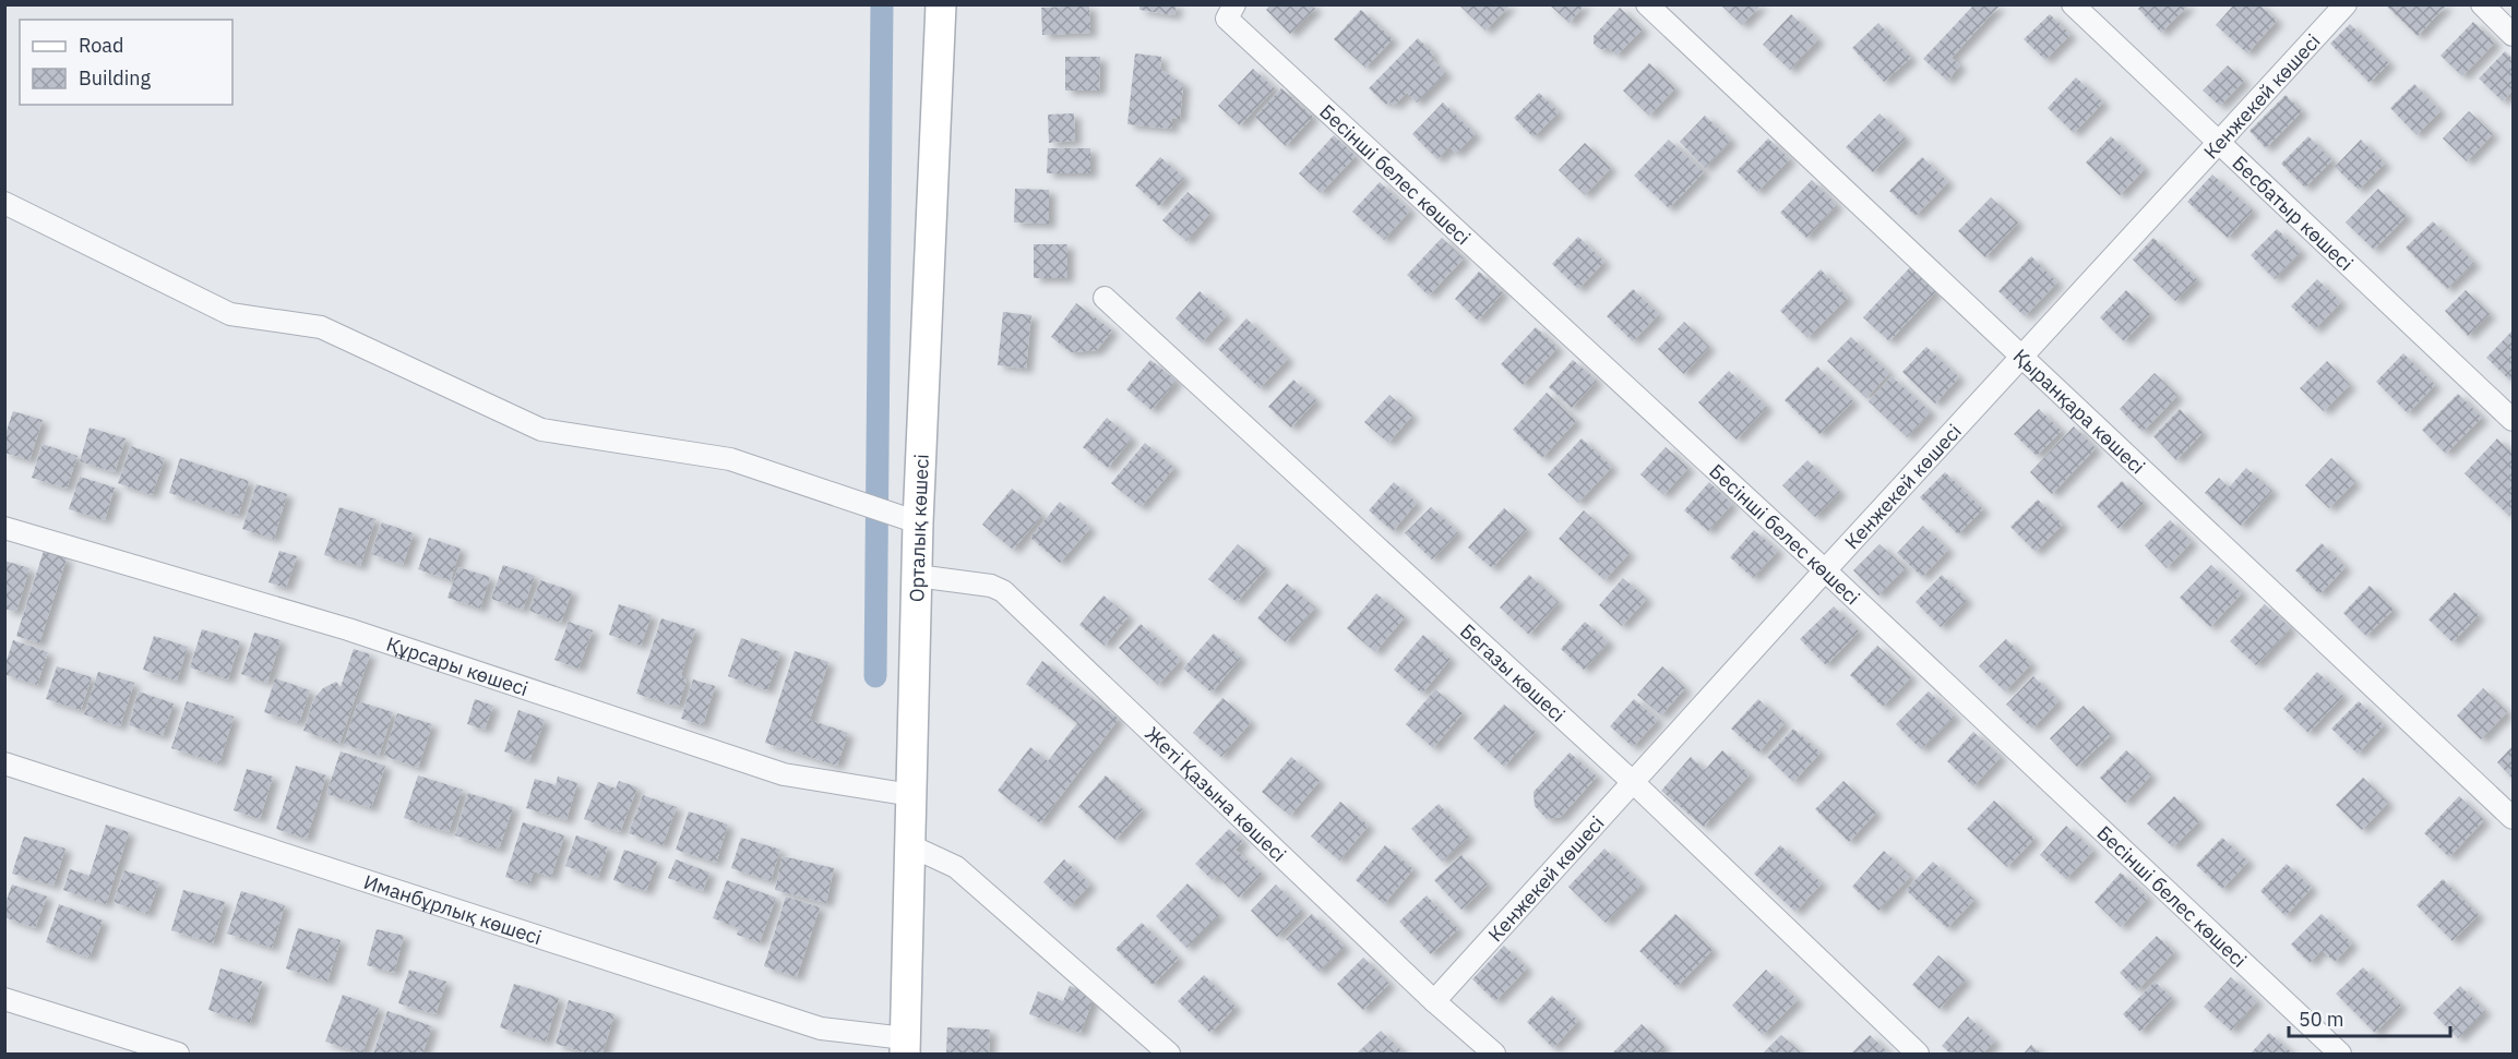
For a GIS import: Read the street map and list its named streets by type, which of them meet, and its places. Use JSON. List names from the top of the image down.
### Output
{
  "streets": {
    "main road": ["Орталық көшесі"],
    "street": [
      "Кенжекей көшесі",
      "Бесінші белес көшесі",
      "Бесбатыр көшесі",
      "Қыранқара көшесі",
      "Құрсары көшесі",
      "Бегазы көшесі",
      "Жеті Қазына көшесі",
      "Иманбұрлық көшесі"
    ]
  },
  "crossings": [
    ["Кенжекей көшесі", "Бесінші белес көшесі"],
    ["Кенжекей көшесі", "Бесбатыр көшесі"],
    ["Кенжекей көшесі", "Қыранқара көшесі"],
    ["Кенжекей көшесі", "Бегазы көшесі"],
    ["Кенжекей көшесі", "Жеті Қазына көшесі"],
    ["Орталық көшесі", "Құрсары көшесі"],
    ["Орталық көшесі", "Жеті Қазына көшесі"],
    ["Орталық көшесі", "Иманбұрлық көшесі"]
  ],
  "legend": ["Road", "Building"],
  "scale_bar": "50 m"
}
